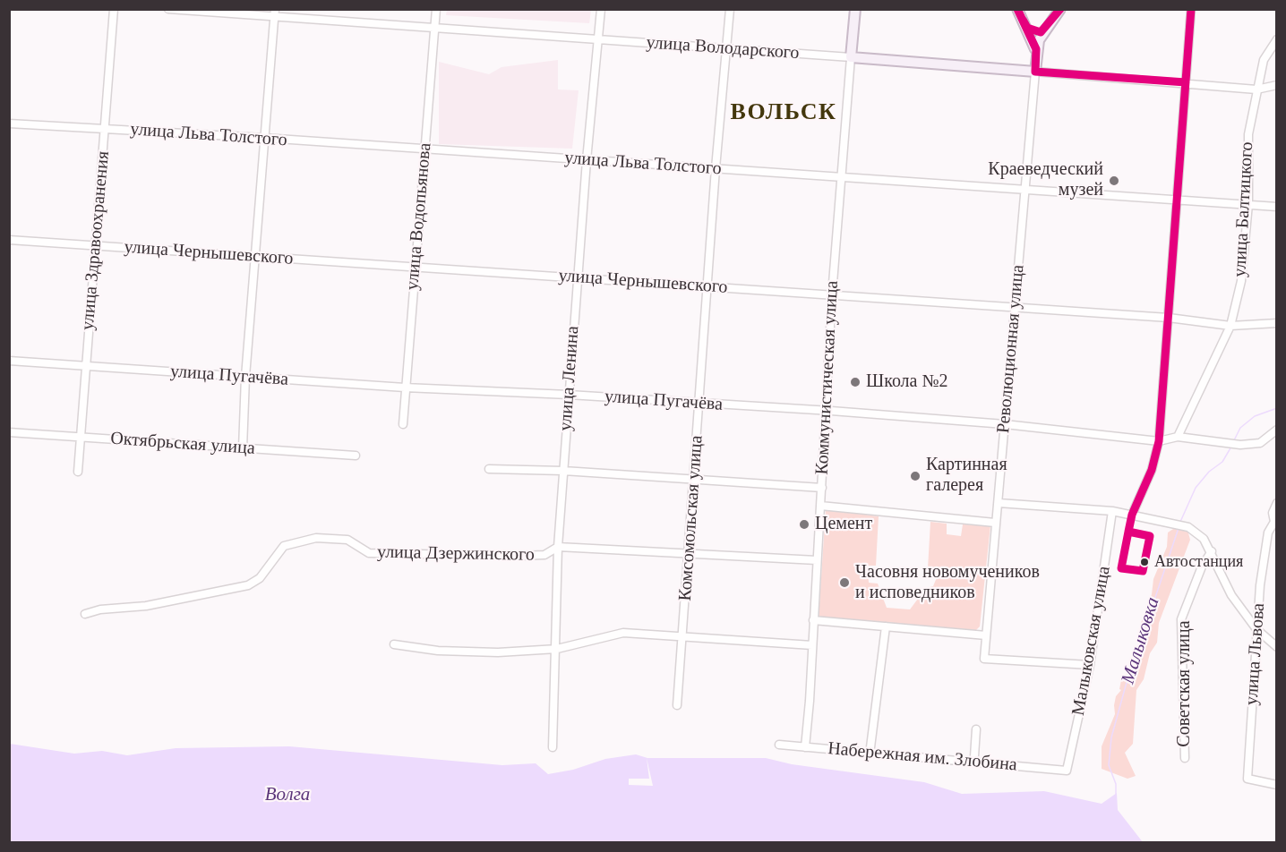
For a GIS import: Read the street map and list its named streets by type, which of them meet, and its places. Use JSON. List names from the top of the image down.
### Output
{
  "streets": {
    "main road": ["улица Володарского", "Коммунистическая улица"],
    "street": [
      "улица Льва Толстого",
      "улица Балтицкого",
      "улица Водопьянова",
      "улица Здравоохранения",
      "улица Чернышевского",
      "Революционная улица",
      "улица Пугачёва",
      "улица Ленина",
      "Октябрьская улица",
      "Комсомольская улица",
      "улица Дзержинского",
      "Малыковская улица",
      "улица Львова",
      "Советская улица",
      "Набережная им. Злобина"
    ]
  },
  "crossings": [
    ["улица Володарского", "улица Балтицкого"],
    ["улица Володарского", "улица Водопьянова"],
    ["улица Володарского", "Революционная улица"],
    ["улица Володарского", "Коммунистическая улица"],
    ["улица Володарского", "улица Ленина"],
    ["улица Володарского", "Комсомольская улица"],
    ["улица Льва Толстого", "улица Балтицкого"],
    ["улица Льва Толстого", "улица Водопьянова"],
    ["улица Льва Толстого", "улица Здравоохранения"],
    ["улица Льва Толстого", "Революционная улица"],
    ["улица Льва Толстого", "Коммунистическая улица"],
    ["улица Льва Толстого", "улица Ленина"],
    ["улица Льва Толстого", "Комсомольская улица"],
    ["улица Балтицкого", "улица Чернышевского"],
    ["улица Балтицкого", "улица Пугачёва"],
    ["улица Водопьянова", "улица Чернышевского"],
    ["улица Водопьянова", "улица Пугачёва"],
    ["улица Здравоохранения", "улица Чернышевского"],
    ["улица Здравоохранения", "улица Пугачёва"],
    ["улица Здравоохранения", "Октябрьская улица"],
    ["улица Чернышевского", "Революционная улица"],
    ["улица Чернышевского", "Коммунистическая улица"],
    ["улица Чернышевского", "улица Ленина"],
    ["улица Чернышевского", "Комсомольская улица"],
    ["Революционная улица", "улица Пугачёва"],
    ["Революционная улица", "Малыковская улица"],
    ["улица Пугачёва", "Коммунистическая улица"],
    ["улица Пугачёва", "улица Ленина"],
    ["улица Пугачёва", "Комсомольская улица"],
    ["Коммунистическая улица", "улица Дзержинского"],
    ["Коммунистическая улица", "Набережная им. Злобина"],
    ["улица Ленина", "улица Дзержинского"],
    ["Комсомольская улица", "улица Дзержинского"],
    ["Малыковская улица", "Набережная им. Злобина"]
  ],
  "districts": ["ВОЛЬСК"],
  "water": ["Малыковка", "Волга"],
  "places": [
    "Краеведческий музей",
    "Школа №2",
    "Картинная галерея",
    "Цемент",
    "Автостанция",
    "Часовня новомучеников и исповедников"
  ]
}
